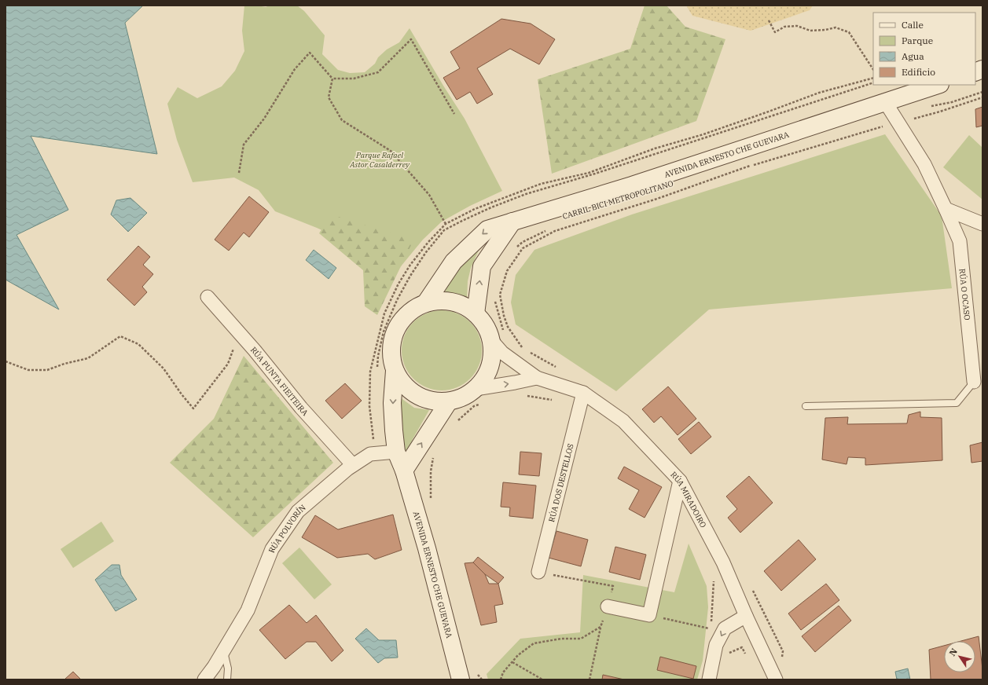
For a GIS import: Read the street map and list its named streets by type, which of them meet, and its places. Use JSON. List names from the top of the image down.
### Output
{
  "streets": {
    "main road": ["AVENIDA ERNESTO CHE GUEVARA"],
    "street": [
      "RÚA O OCASO",
      "RÚA PUNTA FIEITEIRA",
      "RÚA DOS DESTELLOS",
      "RÚA MIRADOIRO",
      "RÚA POLVORÍN"
    ]
  },
  "crossings": [
    ["AVENIDA ERNESTO CHE GUEVARA", "RÚA O OCASO"],
    ["AVENIDA ERNESTO CHE GUEVARA", "RÚA MIRADOIRO"],
    ["AVENIDA ERNESTO CHE GUEVARA", "RÚA POLVORÍN"],
    ["RÚA PUNTA FIEITEIRA", "RÚA POLVORÍN"],
    ["RÚA DOS DESTELLOS", "RÚA MIRADOIRO"]
  ],
  "parks": ["Parque Rafael Astor Casalderrey"],
  "legend": [
    "Calle",
    "Parque",
    "Agua",
    "Edificio"
  ],
  "north": "top left"
}
